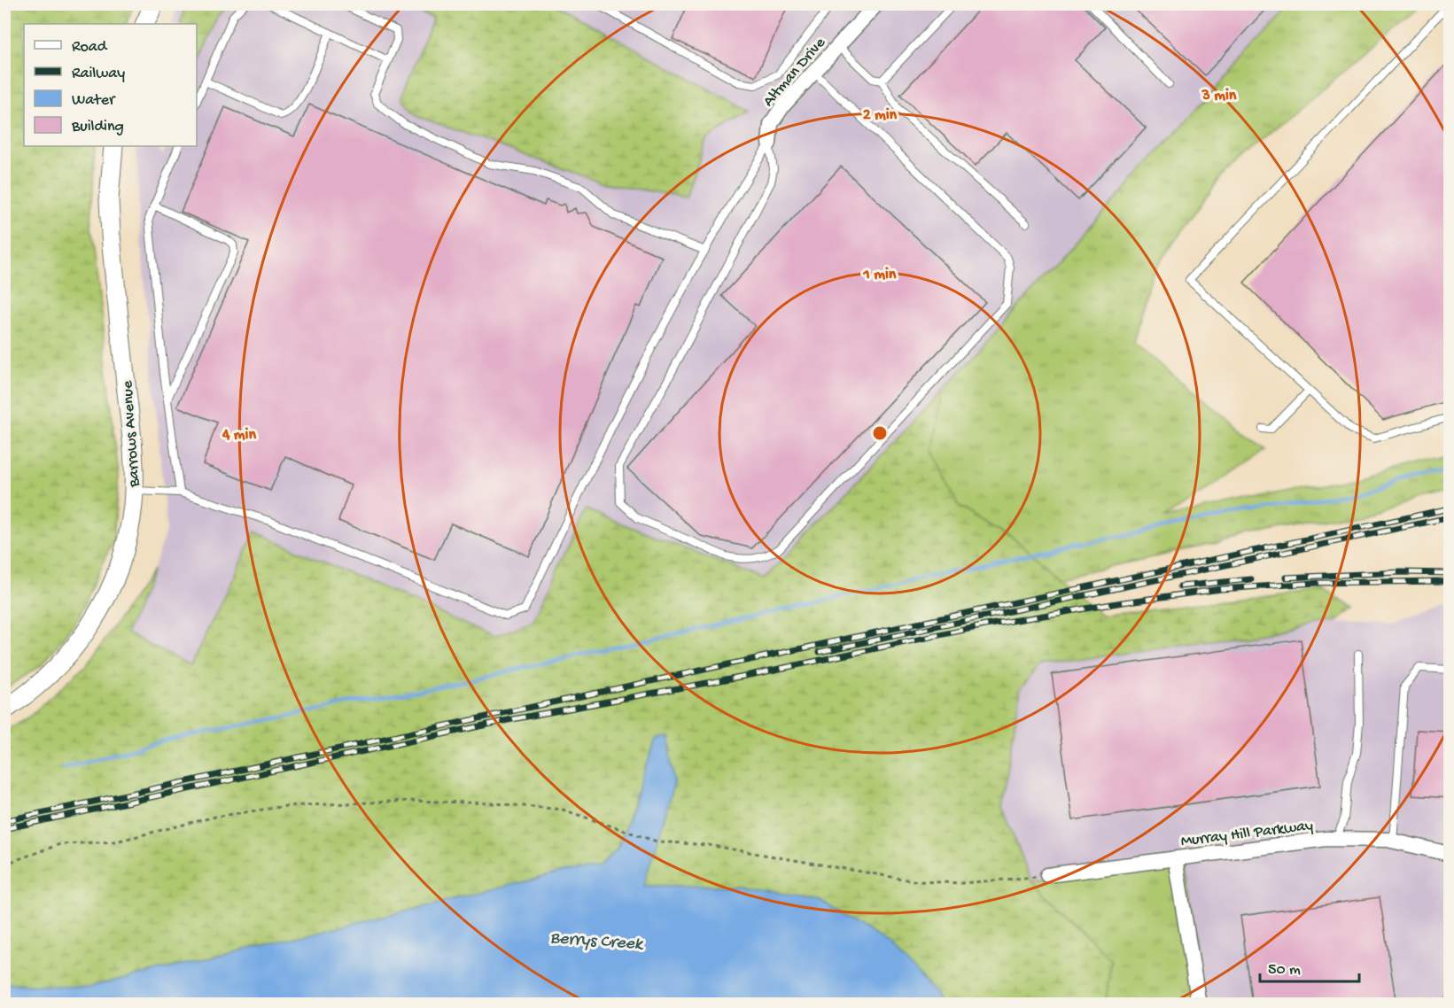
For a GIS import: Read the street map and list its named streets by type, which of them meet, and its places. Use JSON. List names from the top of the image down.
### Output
{
  "streets": {
    "street": ["Altman Drive", "Barrows Avenue", "Murray Hill Parkway"]
  },
  "water": ["Berrys Creek"],
  "legend": [
    "Road",
    "Railway",
    "Water",
    "Building"
  ],
  "scale_bar": "50 m",
  "rings": [
    "3 min",
    "2 min",
    "1 min",
    "4 min"
  ]
}
